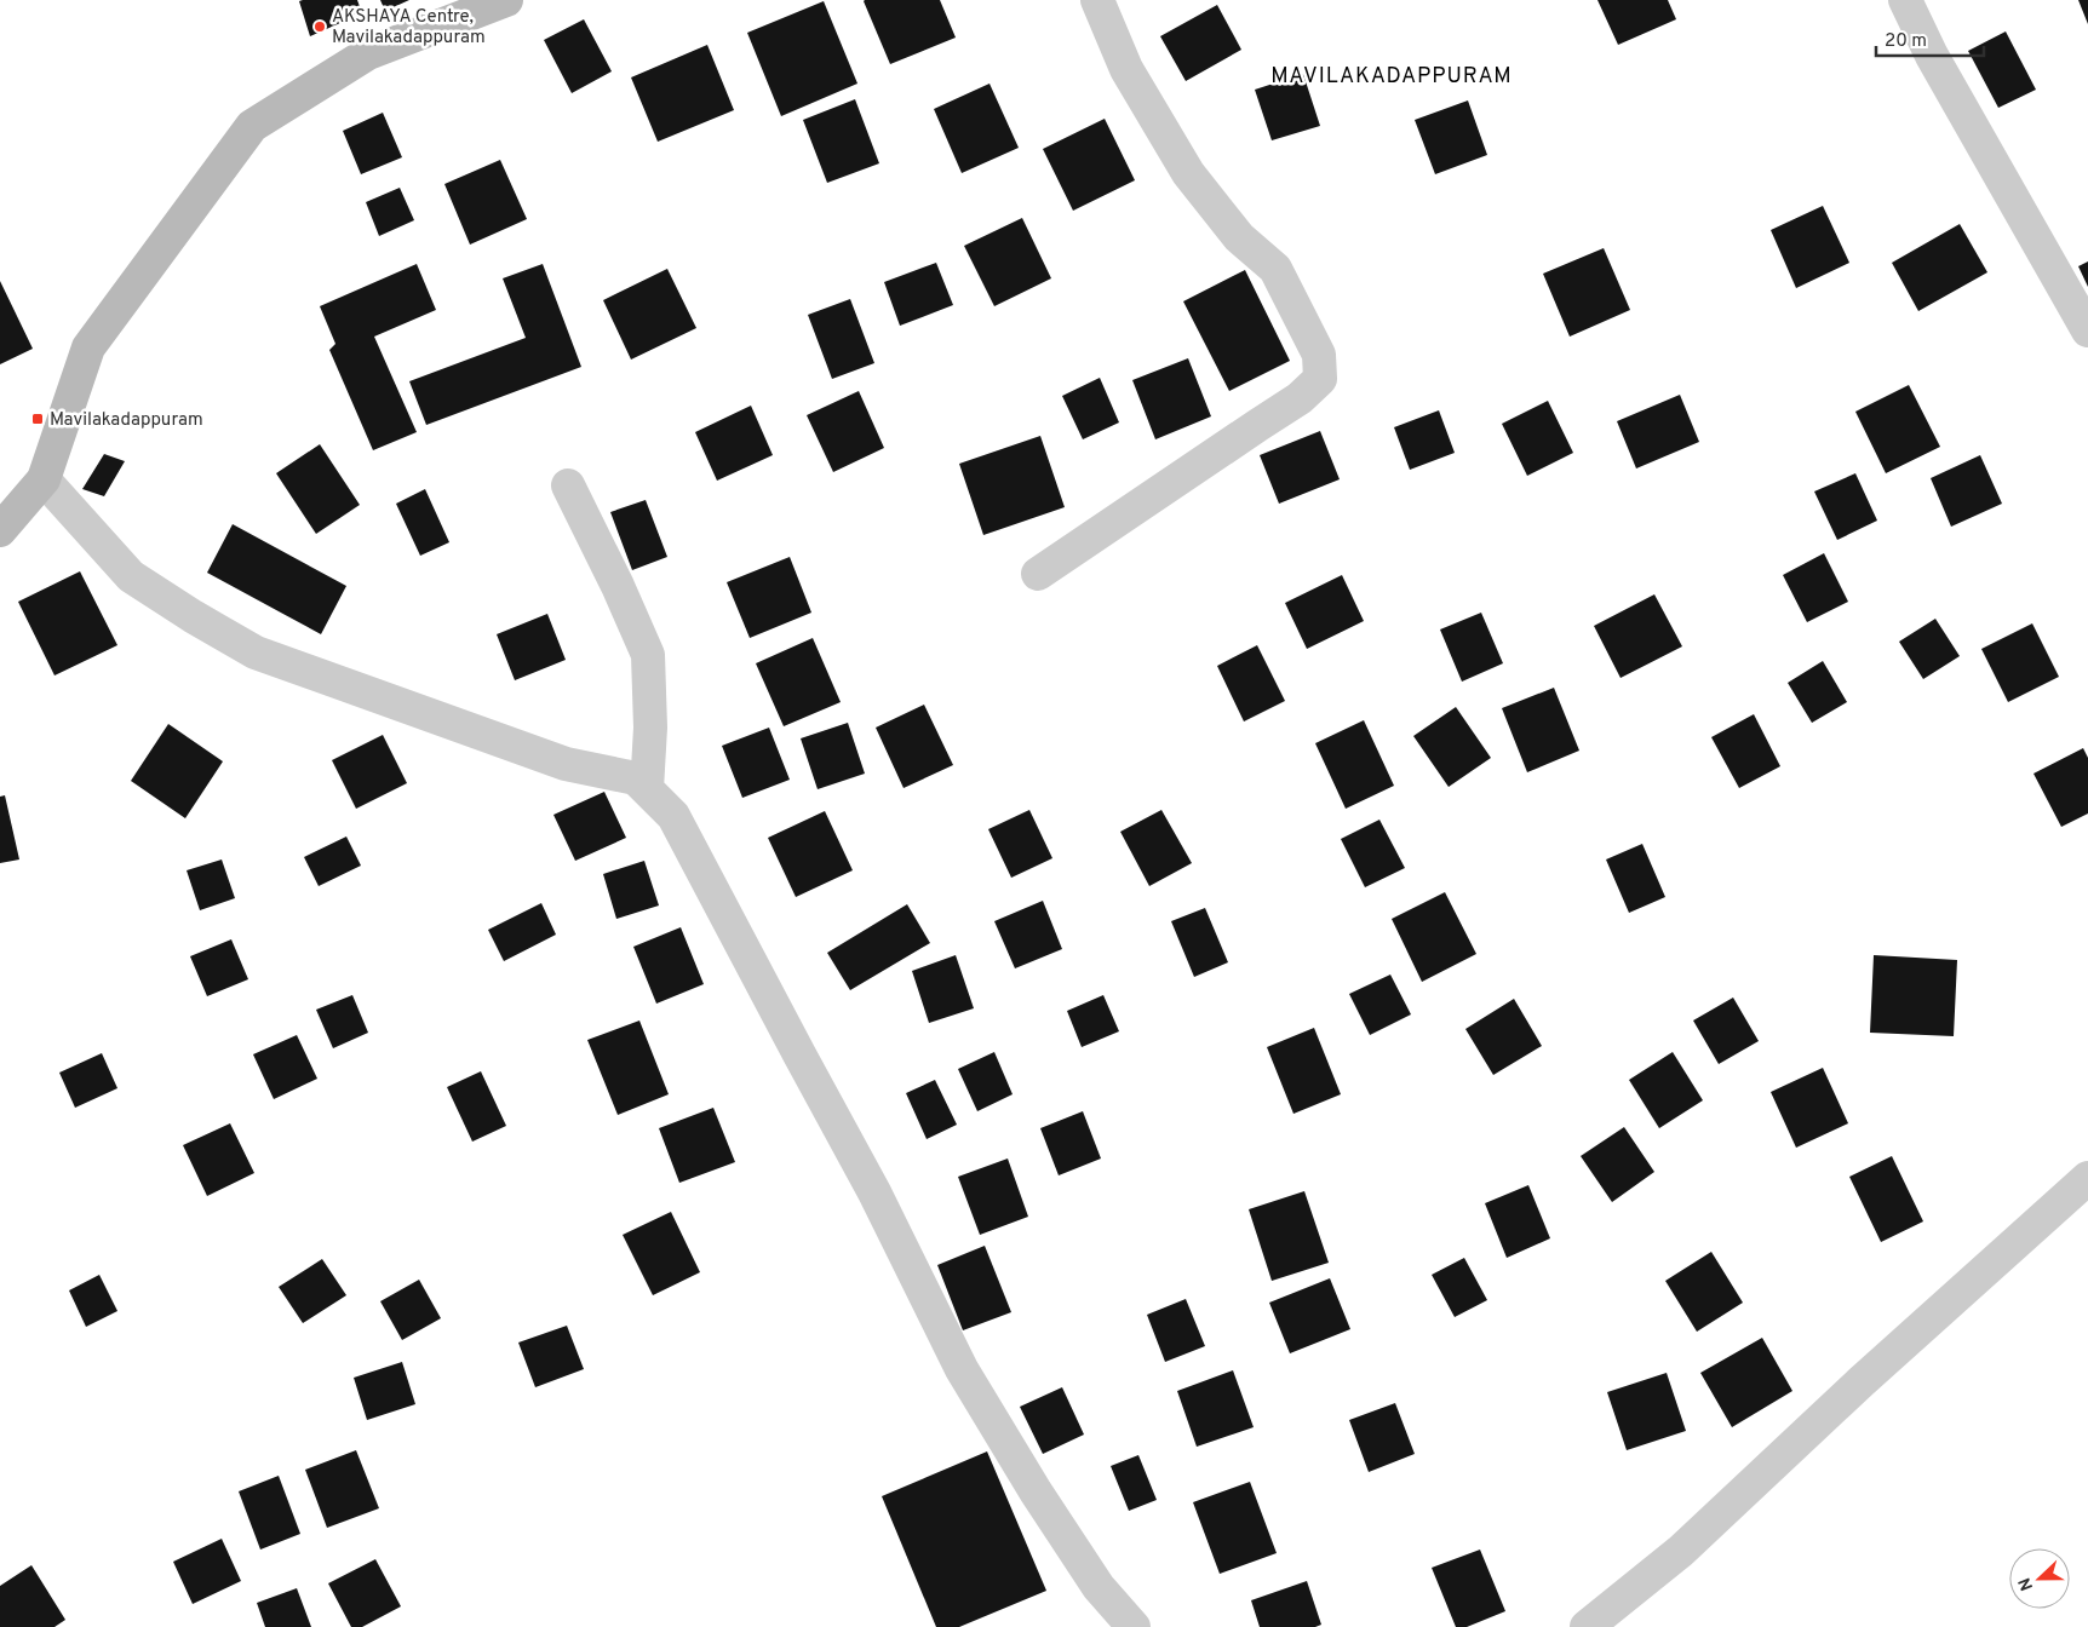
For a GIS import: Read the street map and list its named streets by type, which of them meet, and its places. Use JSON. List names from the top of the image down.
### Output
{
  "districts": ["MAVILAKADAPPURAM"],
  "places": {
    "other": ["AKSHAYA Centre, Mavilakadappuram"],
    "transit": ["Mavilakadappuram"]
  },
  "scale_bar": "20 m",
  "north": "left"
}
